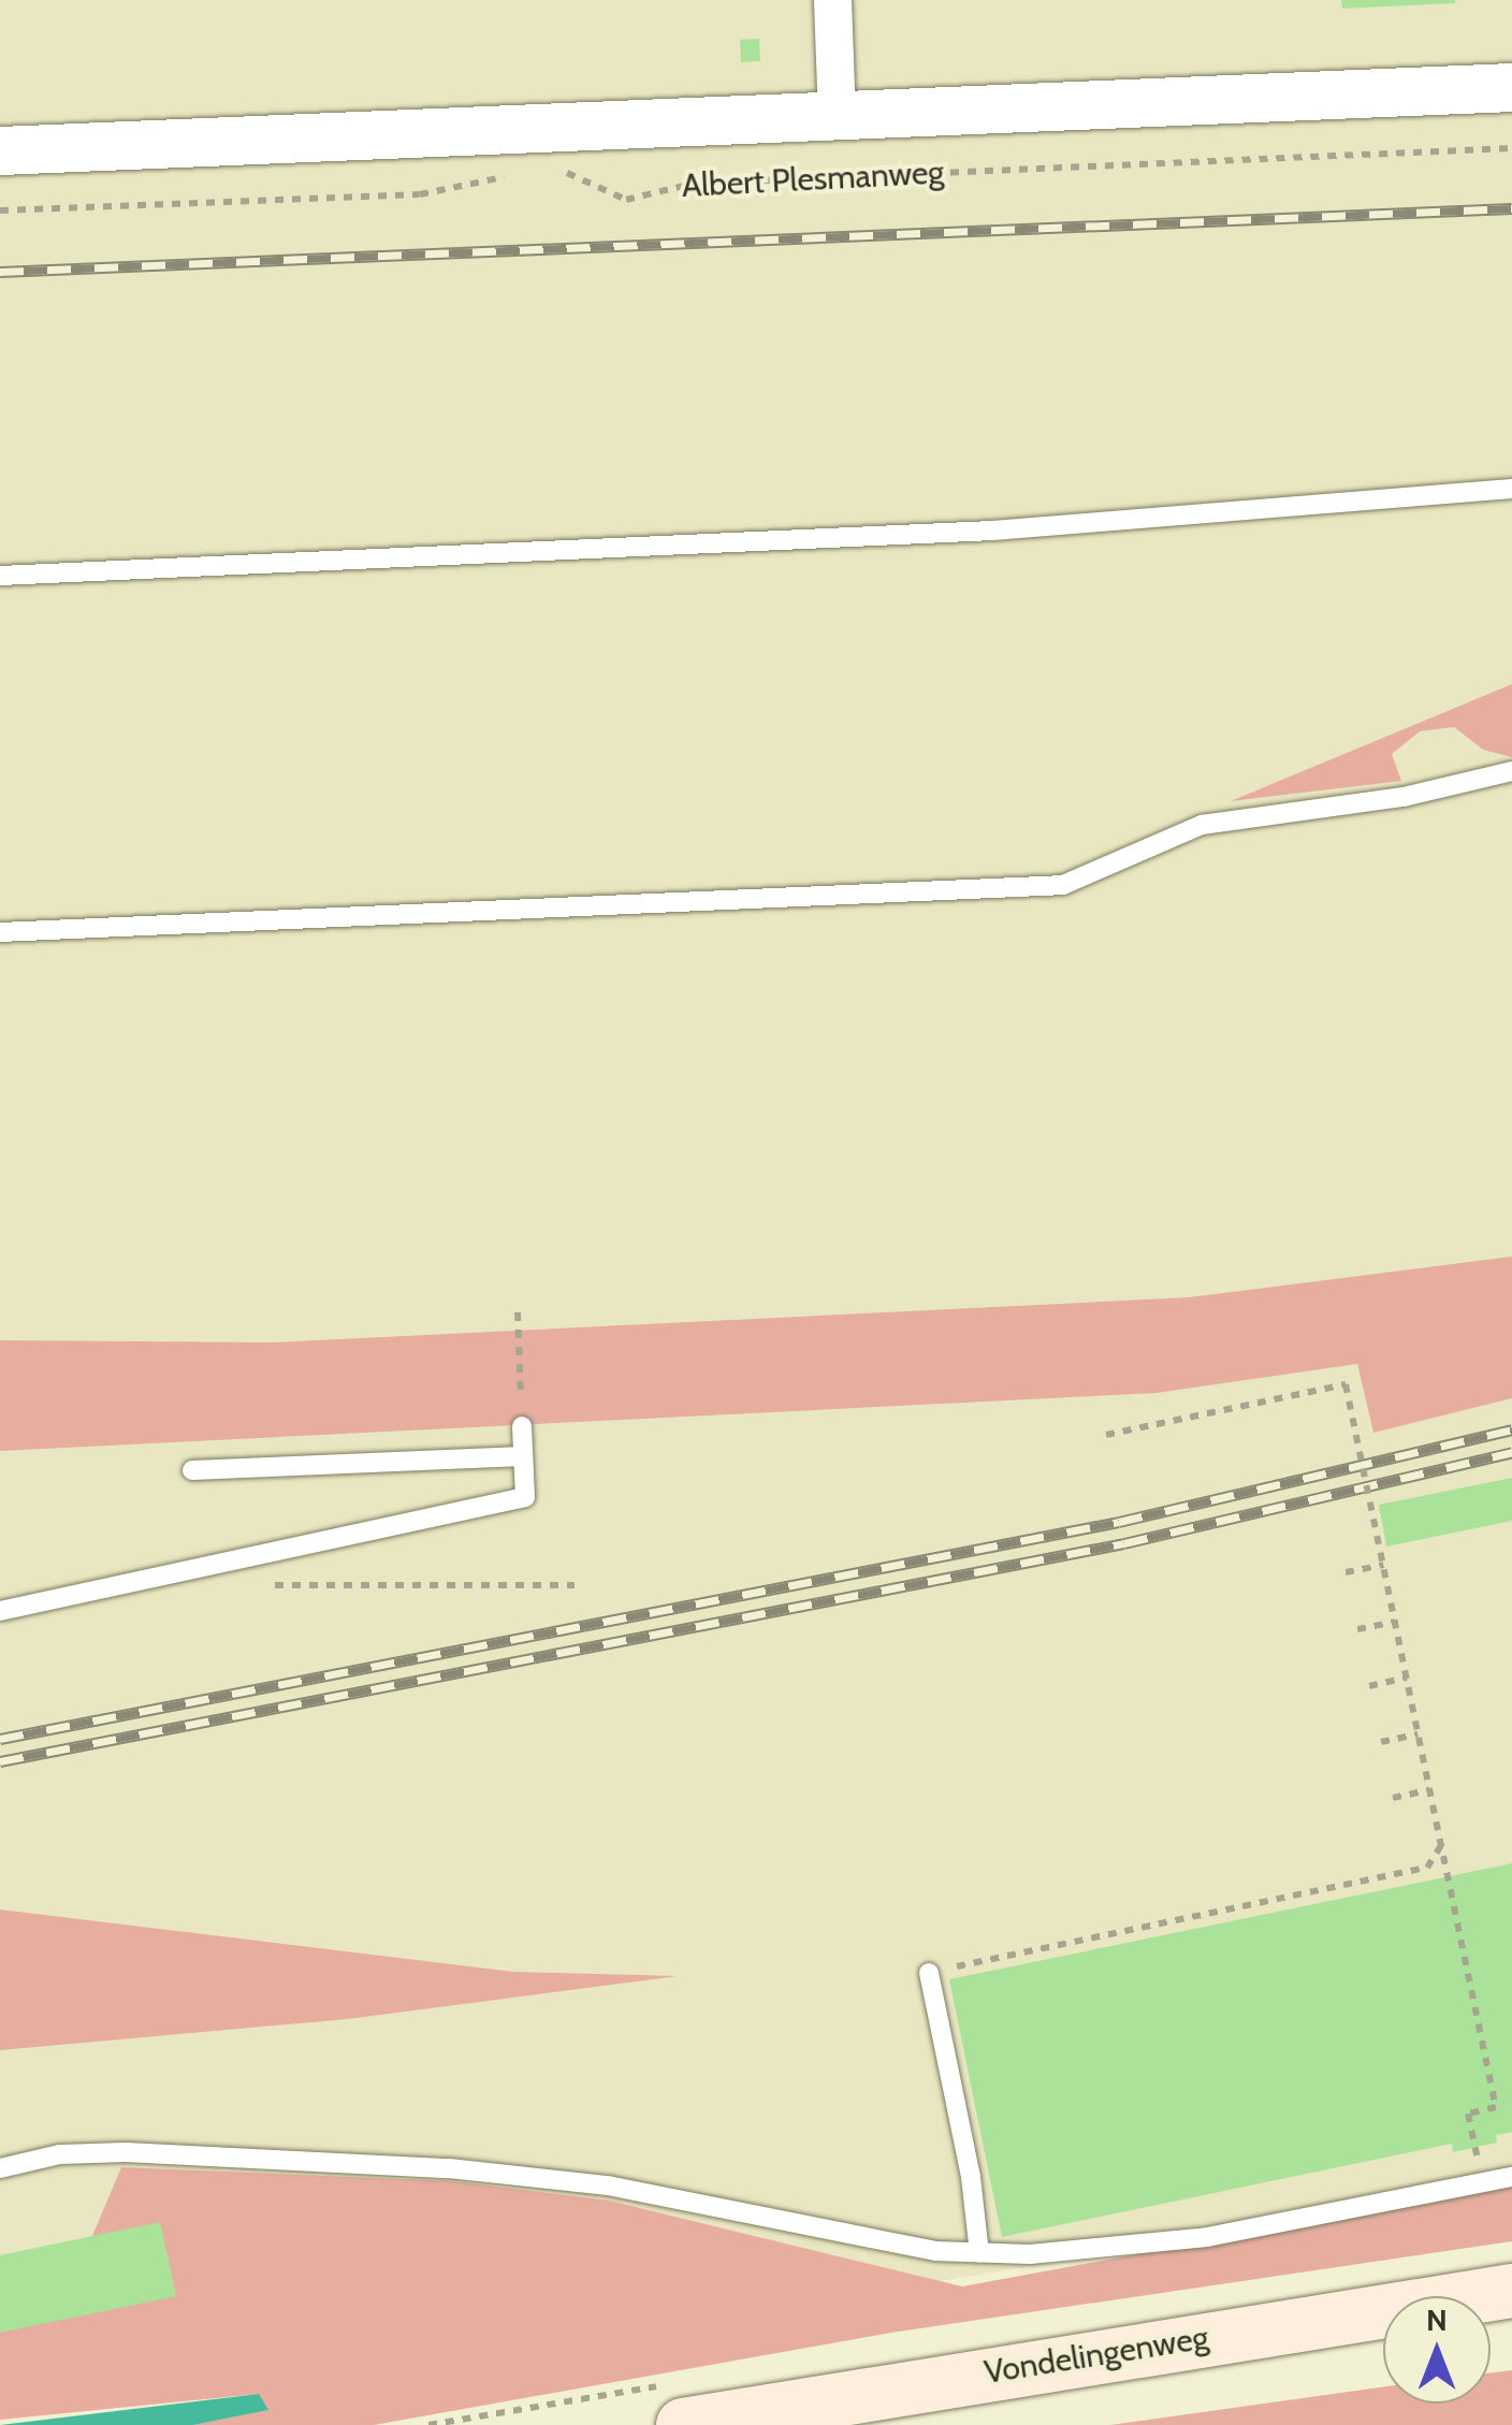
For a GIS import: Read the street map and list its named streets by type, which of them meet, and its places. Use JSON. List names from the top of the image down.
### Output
{
  "streets": {
    "main road": ["Vondelingenweg"],
    "street": ["Albert Plesmanweg"]
  },
  "north": "top"
}
